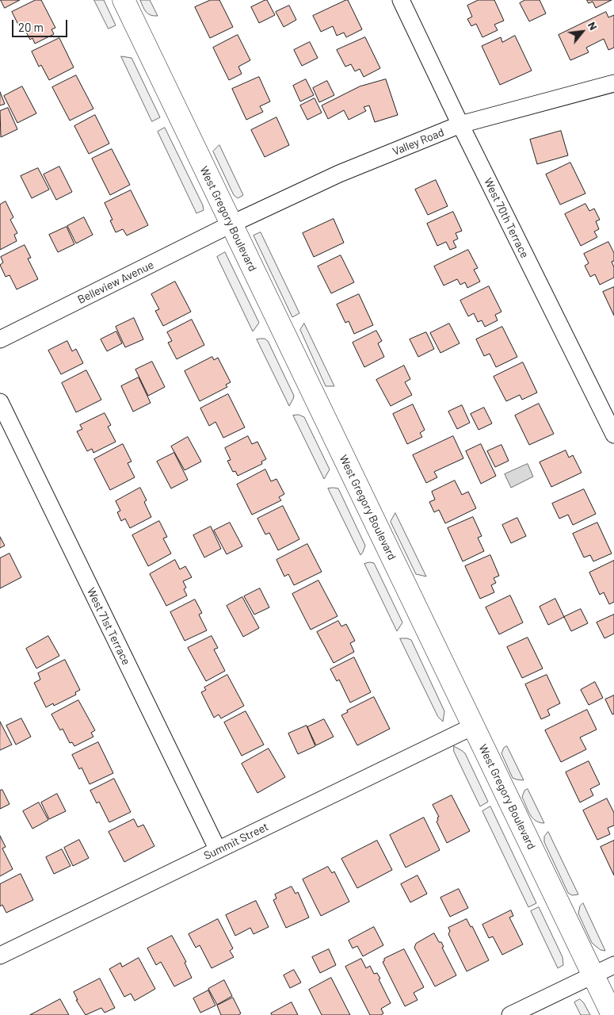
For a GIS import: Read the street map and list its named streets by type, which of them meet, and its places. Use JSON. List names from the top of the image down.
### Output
{
  "streets": {
    "main road": ["West Gregory Boulevard"],
    "street": [
      "Valley Road",
      "West 70th Terrace",
      "Belleview Avenue",
      "West 71st Terrace",
      "Summit Street"
    ]
  },
  "crossings": [
    ["Valley Road", "West 70th Terrace"],
    ["Valley Road", "West Gregory Boulevard"],
    ["Valley Road", "Belleview Avenue"],
    ["West Gregory Boulevard", "Belleview Avenue"],
    ["West Gregory Boulevard", "Summit Street"],
    ["West 71st Terrace", "Summit Street"]
  ],
  "scale_bar": "20 m",
  "north": "top right"
}
